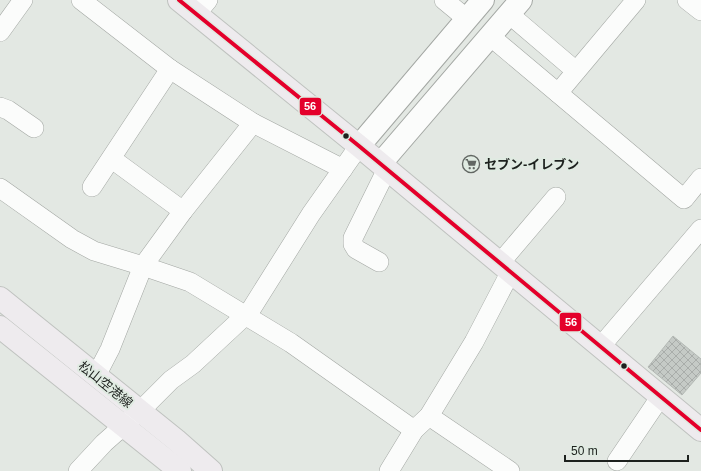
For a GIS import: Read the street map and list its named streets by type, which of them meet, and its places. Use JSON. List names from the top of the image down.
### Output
{
  "streets": {
    "main road": ["松山空港線"]
  },
  "places": {
    "supermarket": ["セブン-イレブン"]
  },
  "lines": ["transit line 56"],
  "scale_bar": "50 m"
}
